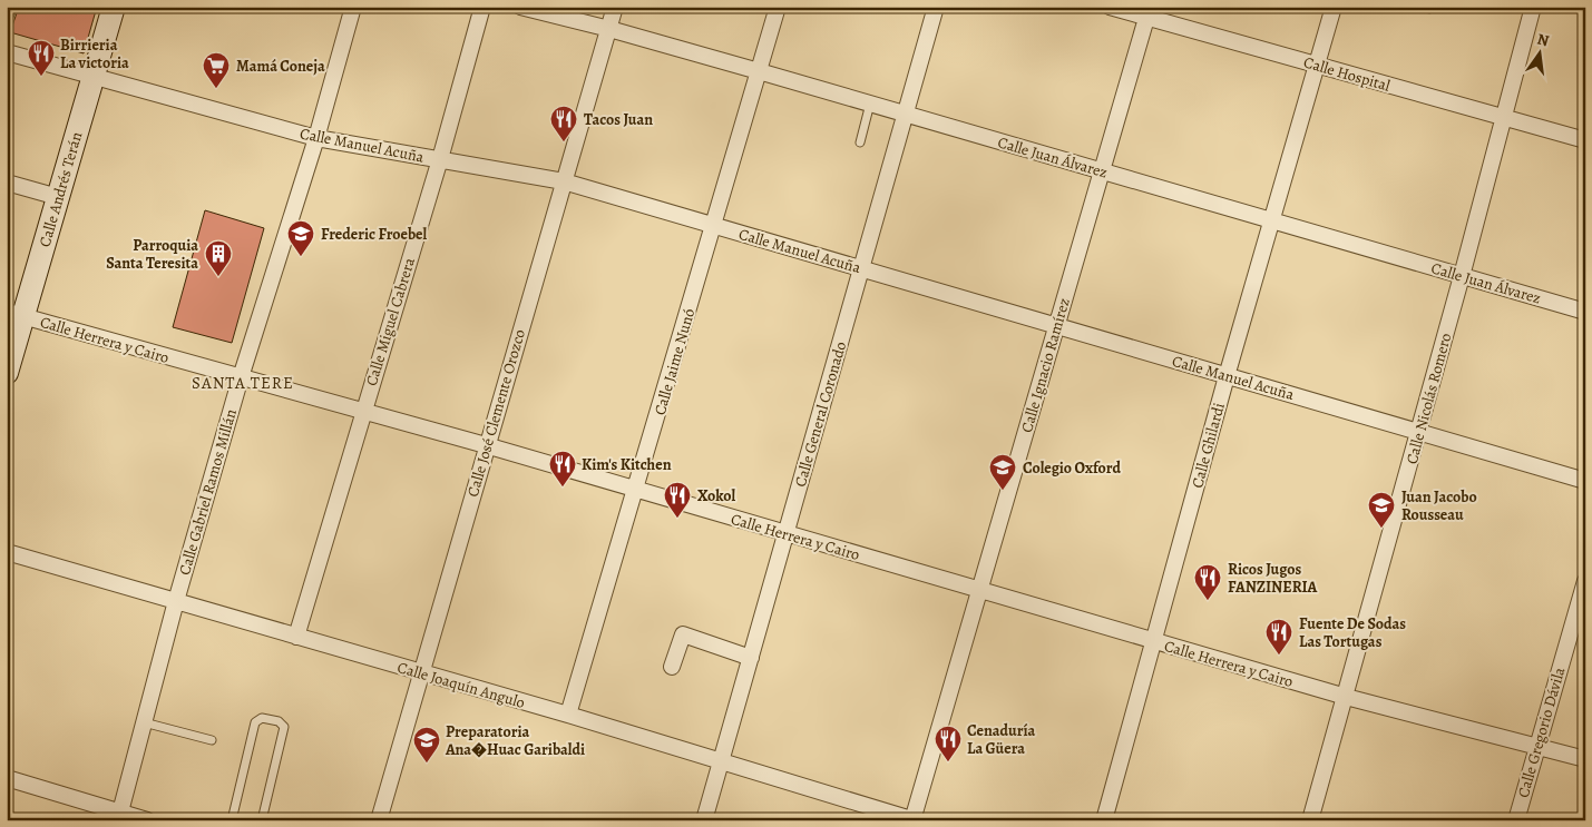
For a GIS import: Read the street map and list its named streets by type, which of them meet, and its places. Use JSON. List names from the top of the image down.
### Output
{
  "streets": {
    "street": [
      "Calle Hospital",
      "Calle Manuel Acuña",
      "Calle Juan Álvarez",
      "Calle Andrés Terán",
      "Calle Miguel Cabrera",
      "Calle Herrera y Cairo",
      "Calle Jaime Nunó",
      "Calle Ignacio Ramírez",
      "Calle Nicolás Romero",
      "Calle José Clemente Orozco",
      "Calle General Coronado",
      "Calle Ghilardi",
      "Calle Gabriel Ramos Millán",
      "Calle Joaquín Angulo",
      "Calle Gregorio Dávila"
    ]
  },
  "crossings": [
    ["Calle Hospital", "Calle Ignacio Ramírez"],
    ["Calle Hospital", "Calle Nicolás Romero"],
    ["Calle Hospital", "Calle Ghilardi"],
    ["Calle Manuel Acuña", "Calle Andrés Terán"],
    ["Calle Manuel Acuña", "Calle Miguel Cabrera"],
    ["Calle Manuel Acuña", "Calle Jaime Nunó"],
    ["Calle Manuel Acuña", "Calle Ignacio Ramírez"],
    ["Calle Manuel Acuña", "Calle Nicolás Romero"],
    ["Calle Manuel Acuña", "Calle José Clemente Orozco"],
    ["Calle Manuel Acuña", "Calle General Coronado"],
    ["Calle Manuel Acuña", "Calle Ghilardi"],
    ["Calle Manuel Acuña", "Calle Gabriel Ramos Millán"],
    ["Calle Juan Álvarez", "Calle Jaime Nunó"],
    ["Calle Juan Álvarez", "Calle Ignacio Ramírez"],
    ["Calle Juan Álvarez", "Calle Nicolás Romero"],
    ["Calle Juan Álvarez", "Calle José Clemente Orozco"],
    ["Calle Juan Álvarez", "Calle General Coronado"],
    ["Calle Juan Álvarez", "Calle Ghilardi"],
    ["Calle Andrés Terán", "Calle Herrera y Cairo"],
    ["Calle Miguel Cabrera", "Calle Herrera y Cairo"],
    ["Calle Miguel Cabrera", "Calle Joaquín Angulo"],
    ["Calle Herrera y Cairo", "Calle Jaime Nunó"],
    ["Calle Herrera y Cairo", "Calle Ignacio Ramírez"],
    ["Calle Herrera y Cairo", "Calle Nicolás Romero"],
    ["Calle Herrera y Cairo", "Calle José Clemente Orozco"],
    ["Calle Herrera y Cairo", "Calle General Coronado"],
    ["Calle Herrera y Cairo", "Calle Ghilardi"],
    ["Calle Herrera y Cairo", "Calle Gabriel Ramos Millán"],
    ["Calle Herrera y Cairo", "Calle Gregorio Dávila"],
    ["Calle Jaime Nunó", "Calle Joaquín Angulo"],
    ["Calle Ignacio Ramírez", "Calle Joaquín Angulo"],
    ["Calle José Clemente Orozco", "Calle Joaquín Angulo"],
    ["Calle General Coronado", "Calle Joaquín Angulo"],
    ["Calle Gabriel Ramos Millán", "Calle Joaquín Angulo"]
  ],
  "districts": ["SANTA TERE"],
  "places": {
    "restaurant": [
      "Birrieria La victoria",
      "Tacos Juan",
      "Kim's Kitchen",
      "Xokol",
      "Ricos Jugos FANZINERIA",
      "Fuente De Sodas Las Tortugas",
      "Cenaduría La Güera"
    ],
    "supermarket": ["Mamá Coneja"],
    "school or university": [
      "Frederic Froebel",
      "Colegio Oxford",
      "Juan Jacobo Rousseau",
      "Preparatoria Ana�Huac Garibaldi"
    ],
    "building": ["Parroquia Santa Teresita"]
  },
  "north": "top"
}
